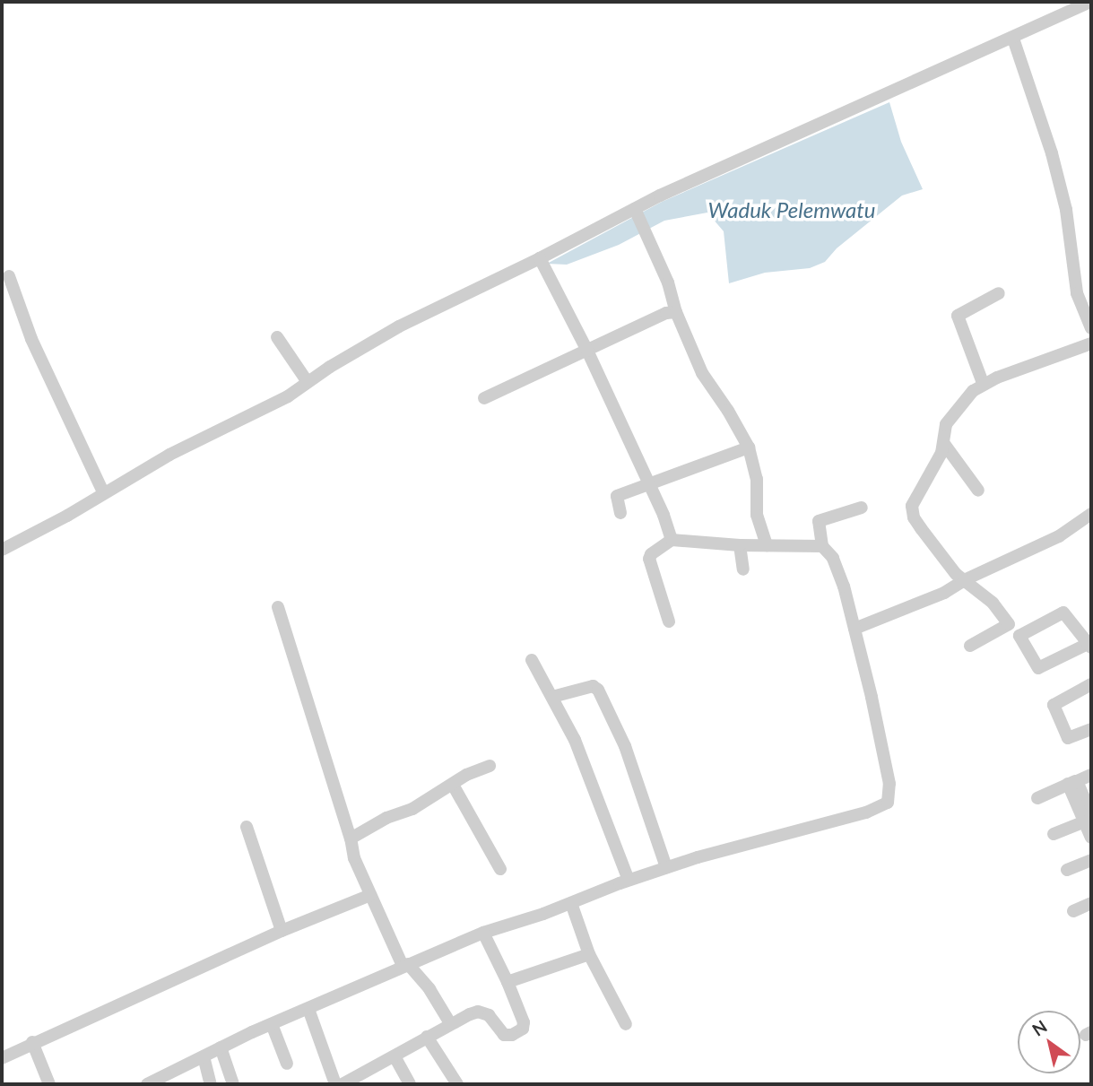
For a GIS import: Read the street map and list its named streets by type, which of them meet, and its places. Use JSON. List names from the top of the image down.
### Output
{
  "water": ["Waduk Pelemwatu"],
  "north": "top left"
}
